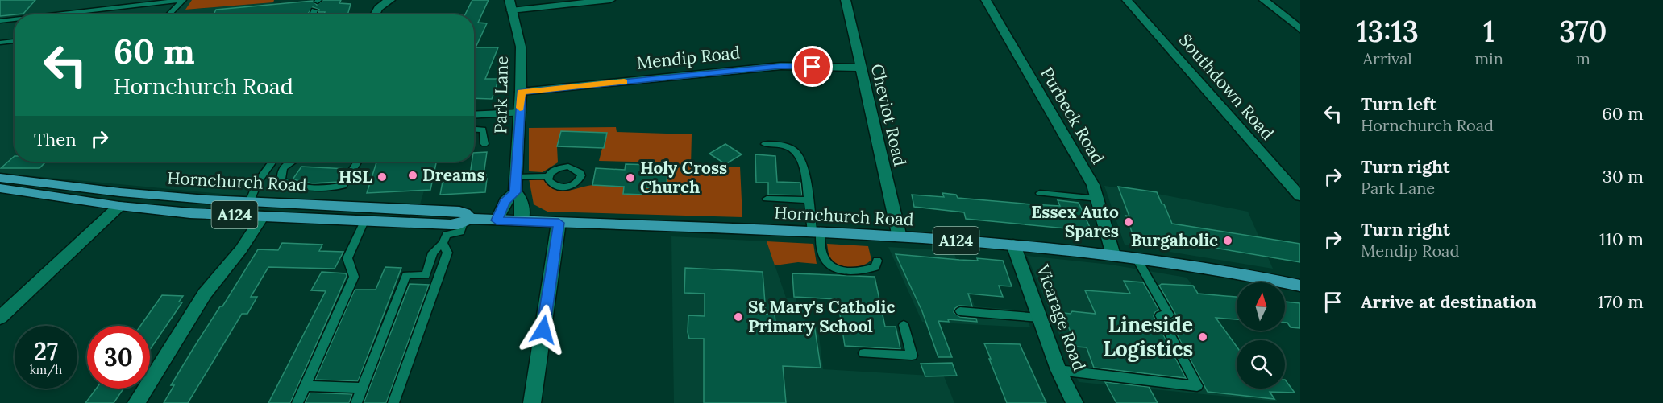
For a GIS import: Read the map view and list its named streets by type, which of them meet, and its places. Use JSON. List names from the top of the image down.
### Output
{
  "streets": {
    "main road": ["Hornchurch Road", "A124"],
    "street": [
      "Mendip Road",
      "Southdown Road",
      "Park Lane",
      "Cheviot Road",
      "Purbeck Road",
      "Vicarage Road"
    ]
  },
  "crossings": [
    ["Mendip Road", "Park Lane"],
    ["Mendip Road", "Cheviot Road"],
    ["Park Lane", "Hornchurch Road"],
    ["Cheviot Road", "Hornchurch Road"],
    ["Purbeck Road", "Hornchurch Road"],
    ["Hornchurch Road", "Vicarage Road"]
  ],
  "places": [
    "Dreams",
    "HSL",
    "Holy Cross Church",
    "Essex Auto Spares",
    "Burgaholic",
    "St Mary's Catholic Primary School",
    "Lineside Logistics"
  ],
  "north": "top",
  "page": {
    "eta": [
      "13:13",
      "Arrival",
      "1",
      "min",
      "370",
      "m"
    ],
    "turn": ["60 m", "Hornchurch Road"],
    "list": [
      {
        "name": "Turn left",
        "note": "Hornchurch Road",
        "value": "60 m"
      },
      {
        "name": "Turn right",
        "note": "Park Lane",
        "value": "30 m"
      },
      {
        "name": "Turn right",
        "note": "Mendip Road",
        "value": "110 m"
      },
      {
        "name": "Arrive at destination",
        "value": "170 m"
      }
    ],
    "then": "Then",
    "speed": "27 km/h",
    "limit": "30"
  }
}
